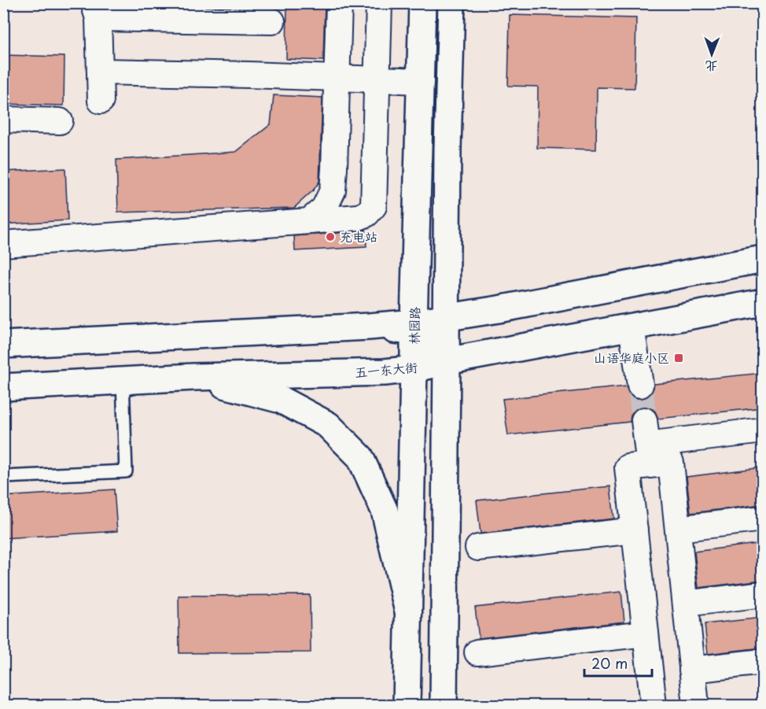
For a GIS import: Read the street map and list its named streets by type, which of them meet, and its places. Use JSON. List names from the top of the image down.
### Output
{
  "streets": {
    "main road": ["林园路", "五一东大街"]
  },
  "crossings": [
    ["林园路", "五一东大街"]
  ],
  "places": {
    "other": ["充电站"],
    "transit": ["山语华庭小区"]
  },
  "scale_bar": "20 m",
  "north": "bottom"
}
